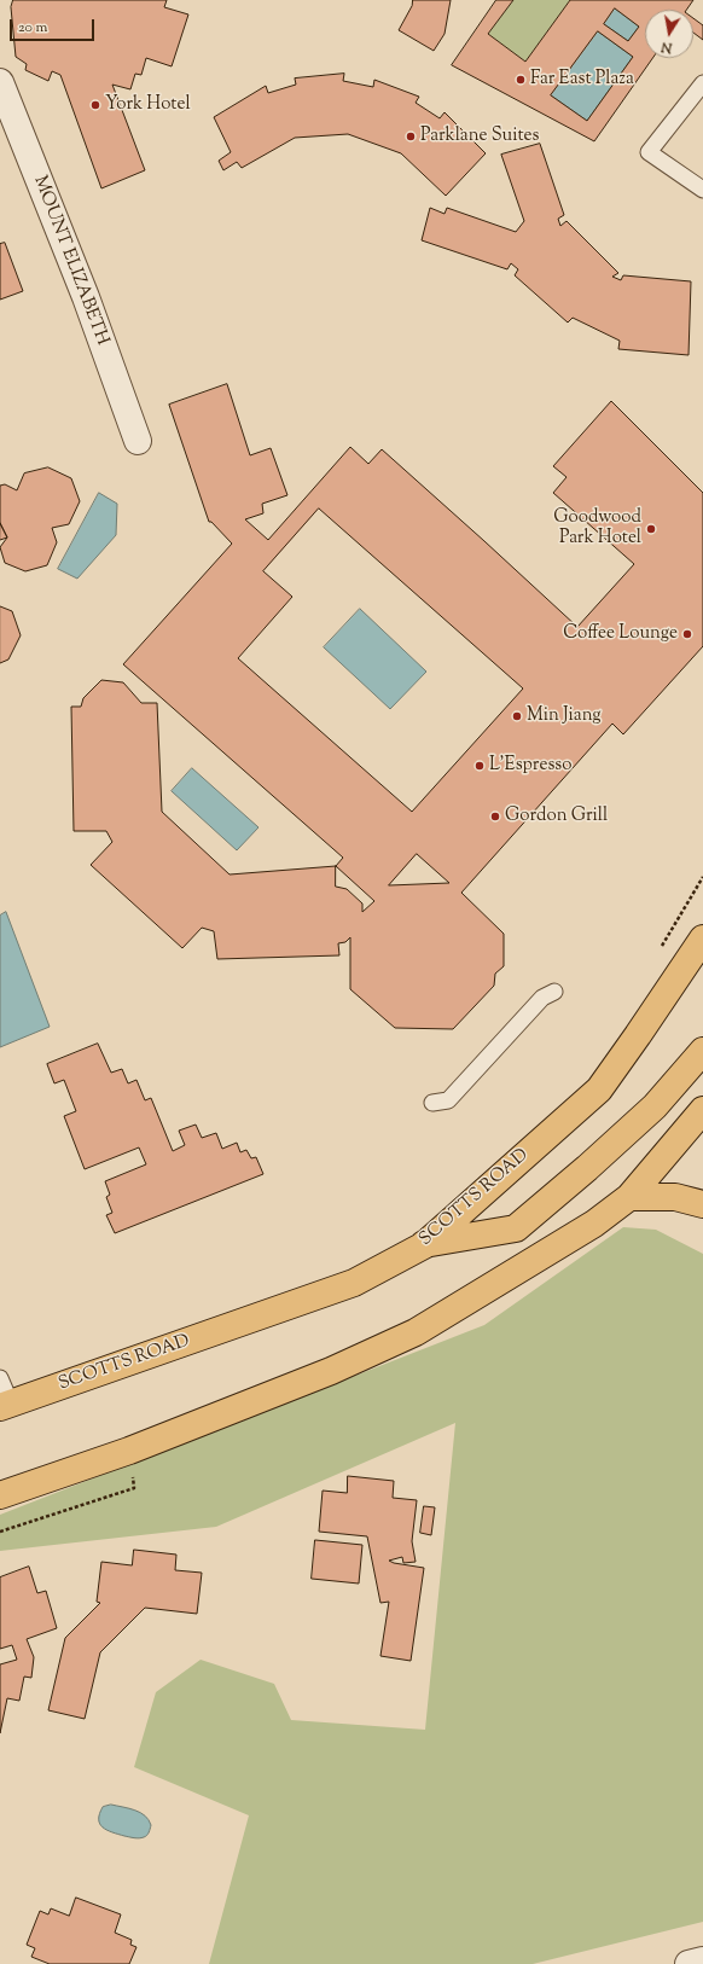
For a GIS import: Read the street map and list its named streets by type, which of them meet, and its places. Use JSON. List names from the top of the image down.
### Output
{
  "streets": {
    "main road": ["SCOTTS ROAD"],
    "street": ["MOUNT ELIZABETH"]
  },
  "places": [
    "Far East Plaza",
    "York Hotel",
    "Parklane Suites",
    "Goodwood Park Hotel",
    "Coffee Lounge",
    "Min Jiang",
    "L'Espresso",
    "Gordon Grill"
  ],
  "scale_bar": "20 m",
  "north": "bottom"
}
